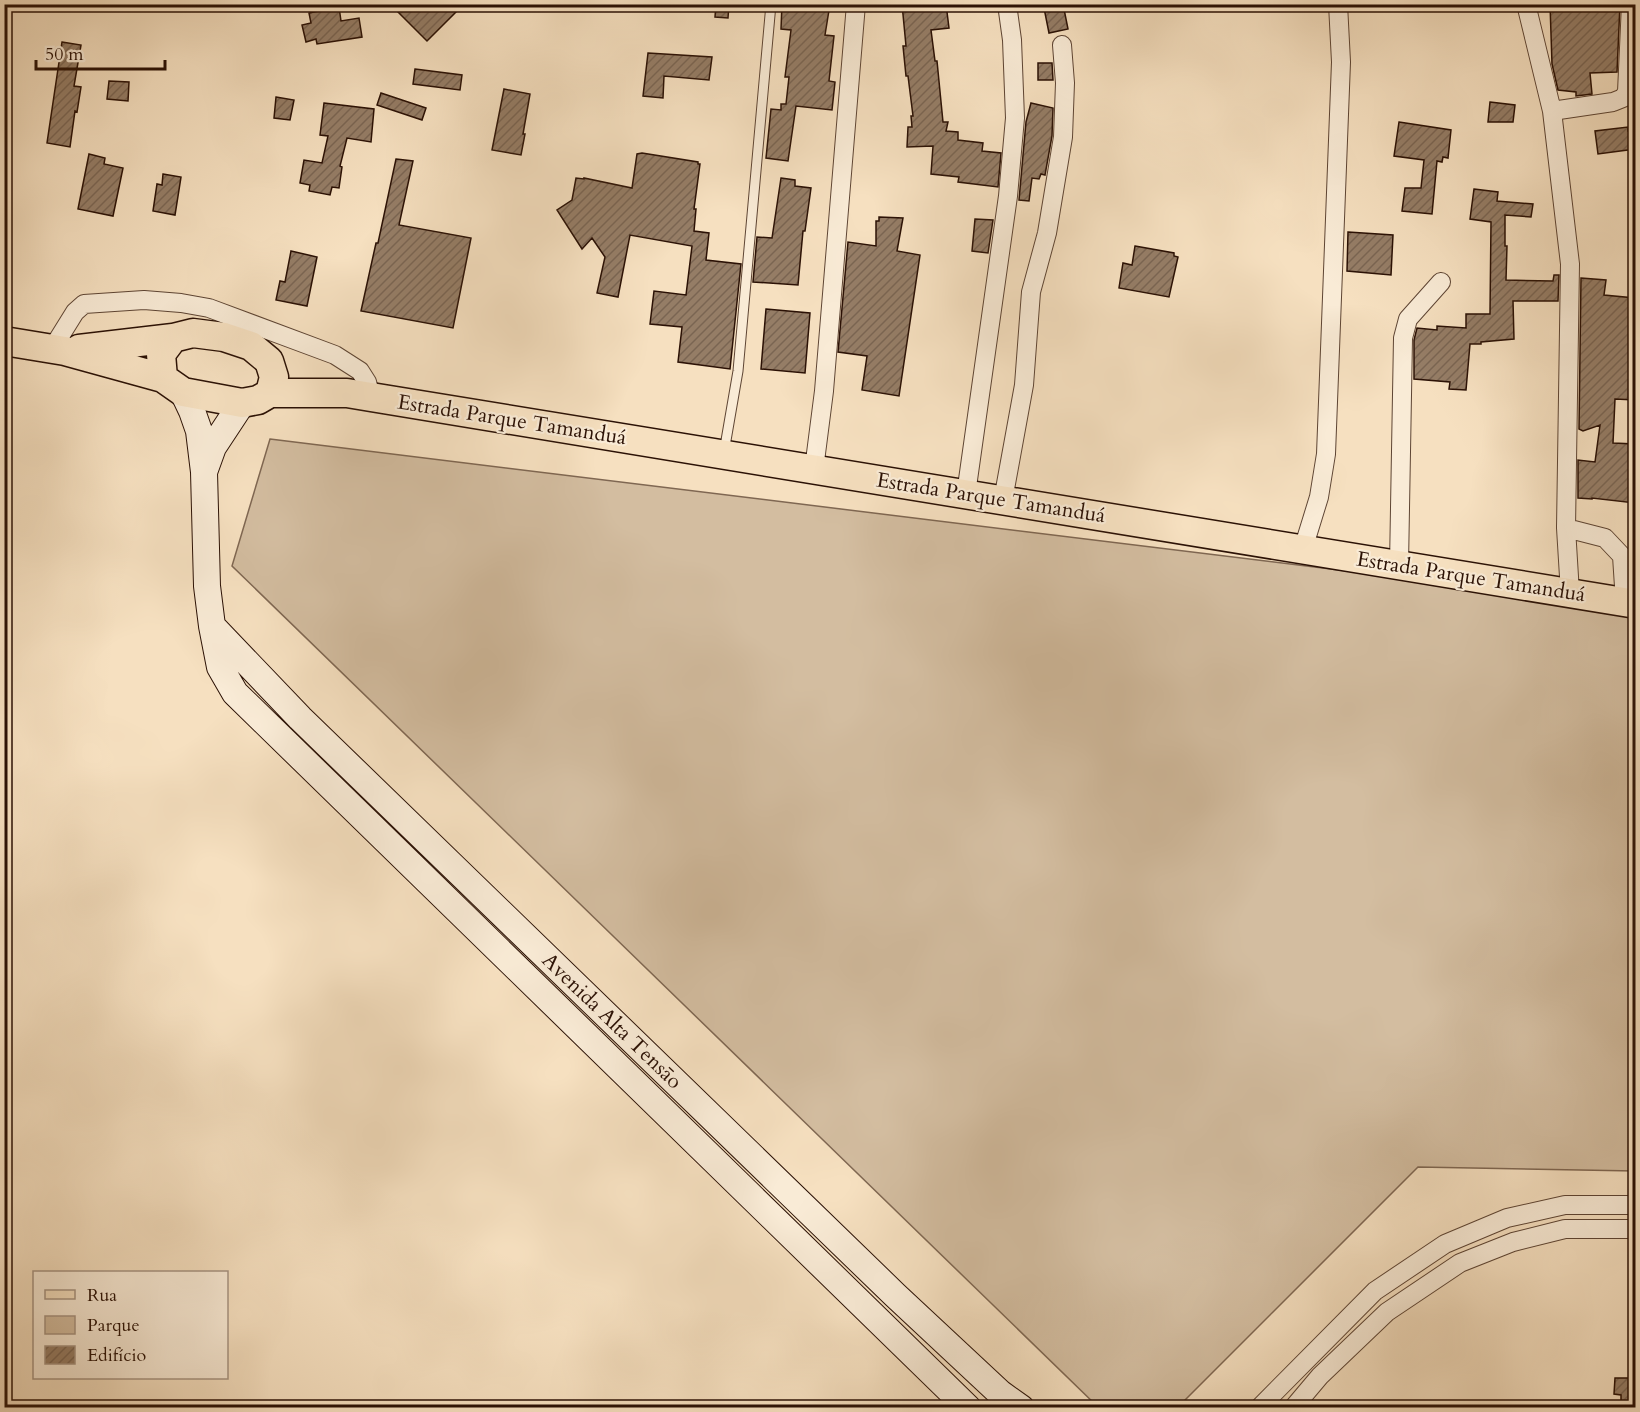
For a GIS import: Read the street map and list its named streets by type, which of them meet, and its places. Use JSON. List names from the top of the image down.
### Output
{
  "streets": {
    "main road": ["Estrada Parque Tamanduá"],
    "street": ["Avenida Alta Tensāo"]
  },
  "crossings": [
    ["Estrada Parque Tamanduá", "Avenida Alta Tensāo"]
  ],
  "legend": ["Rua", "Parque", "Edifício"],
  "scale_bar": "50 m"
}
